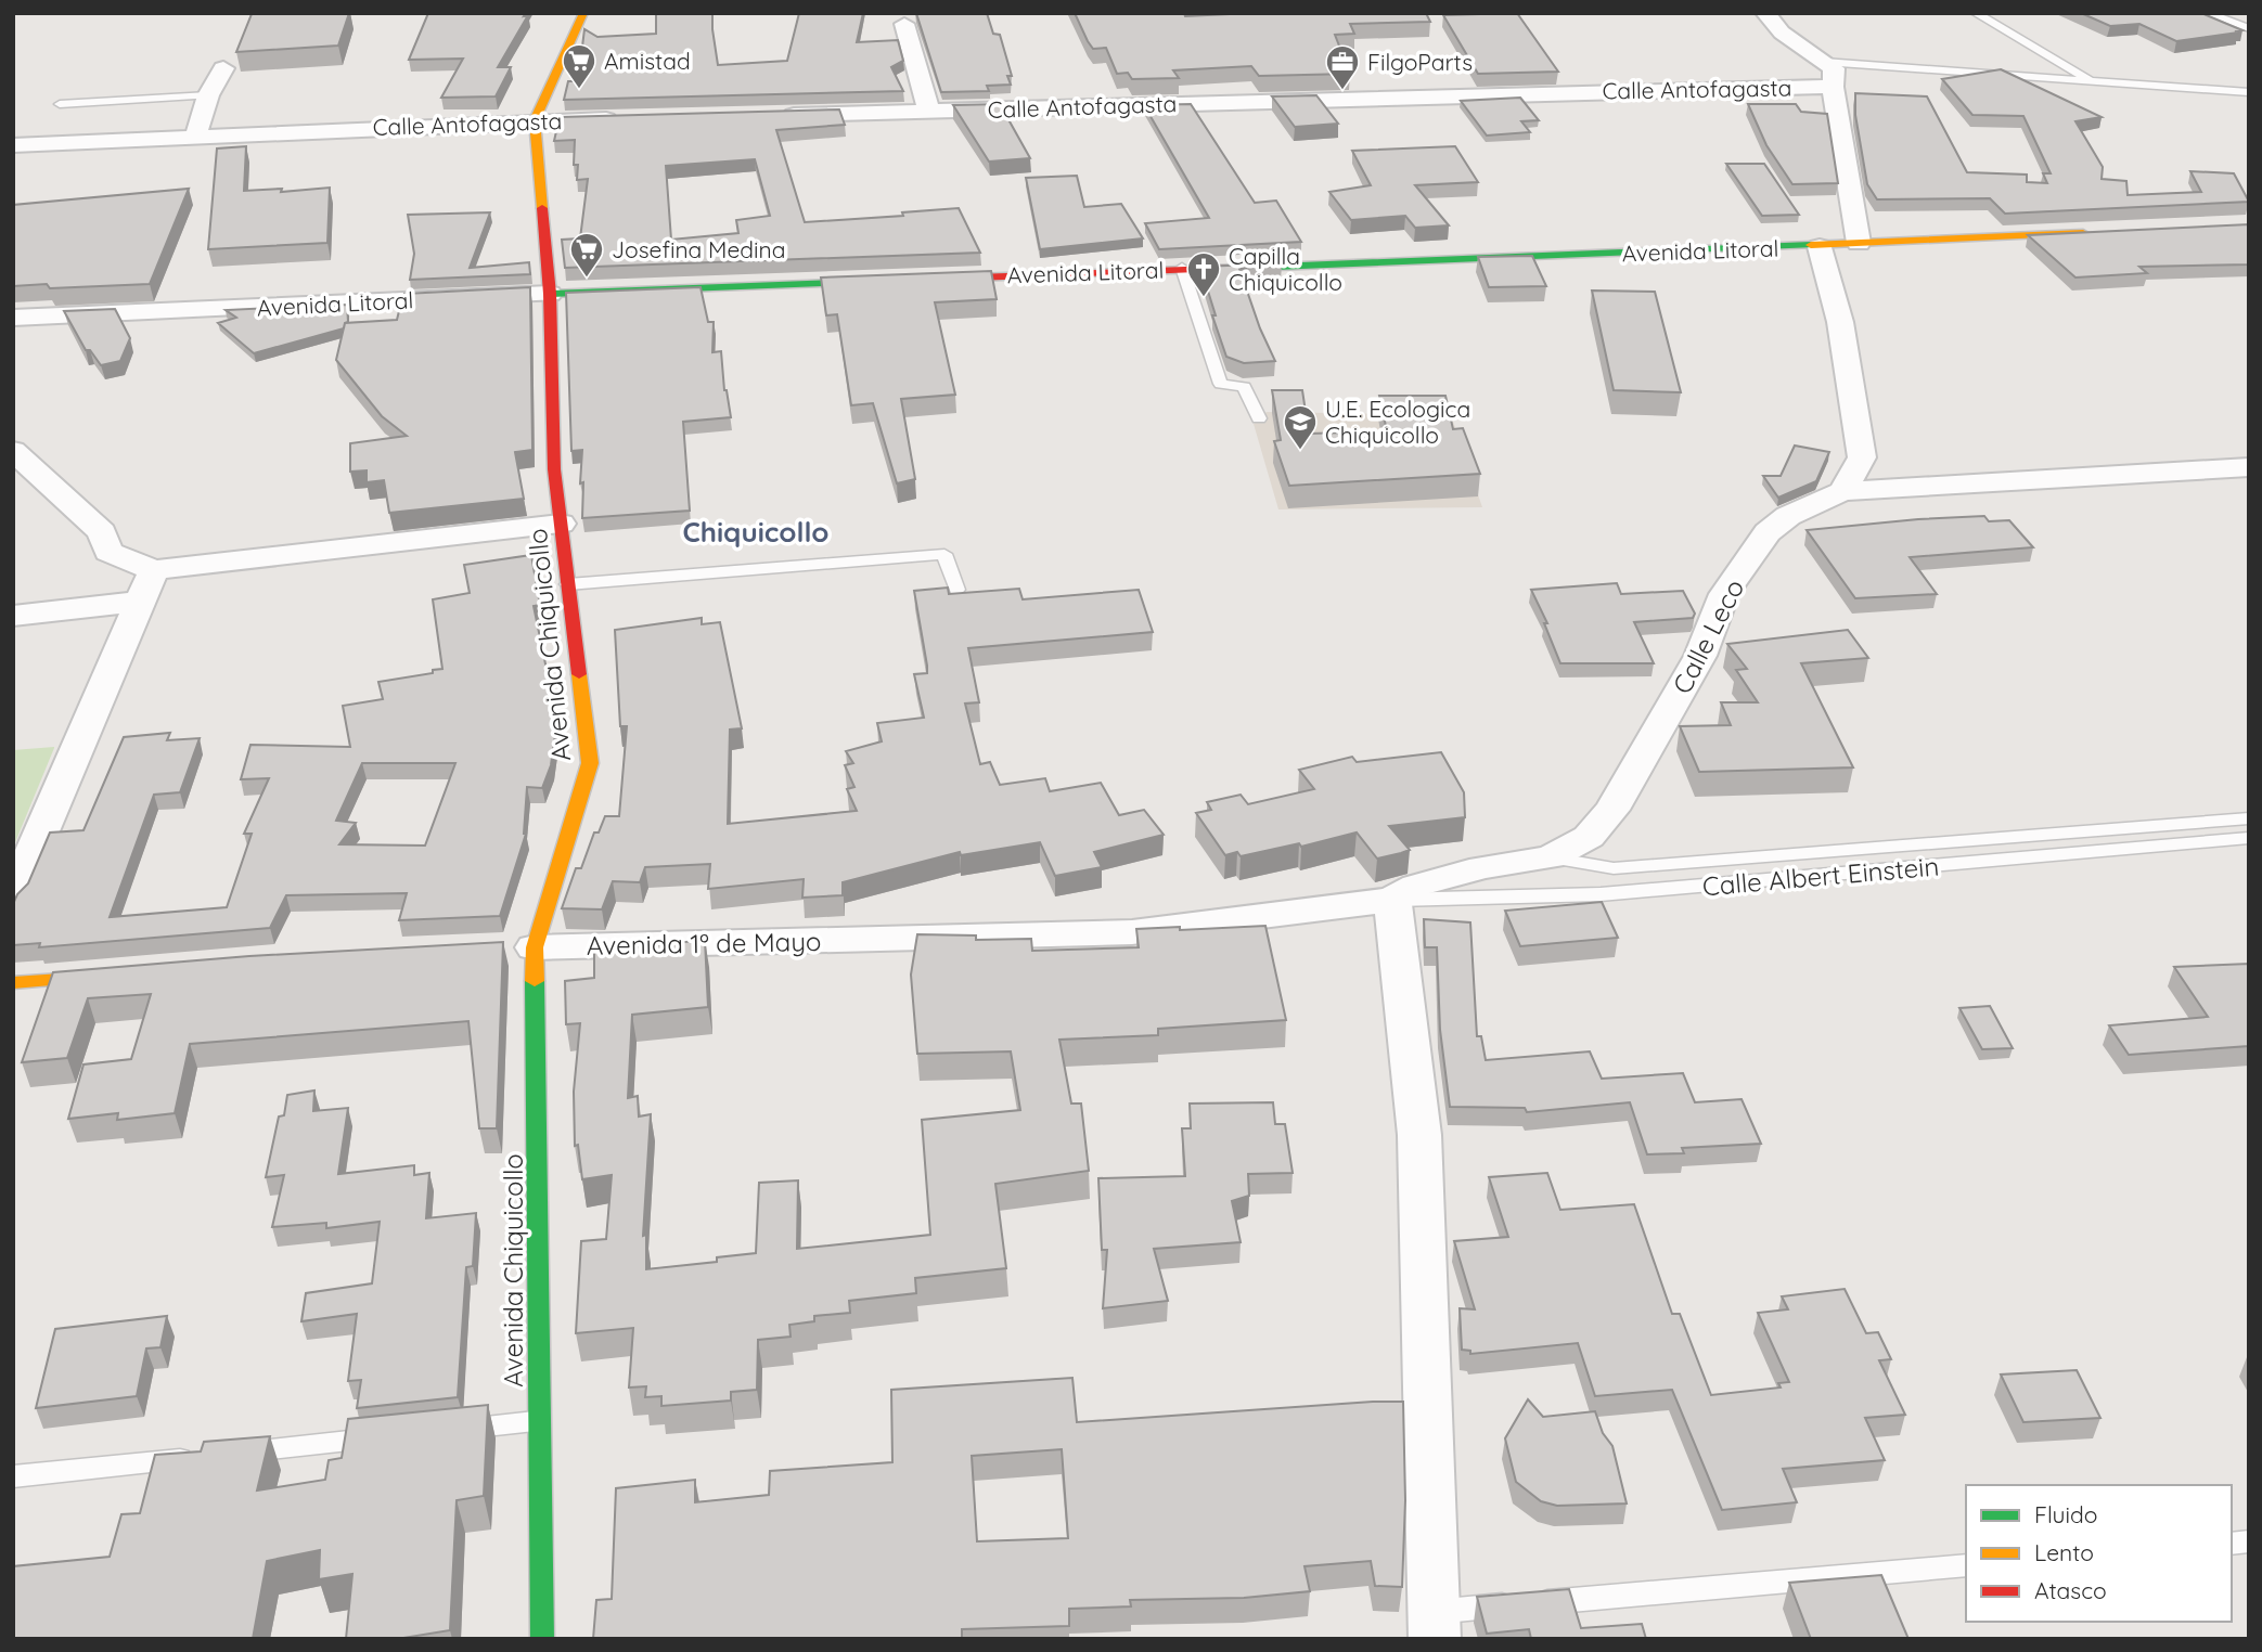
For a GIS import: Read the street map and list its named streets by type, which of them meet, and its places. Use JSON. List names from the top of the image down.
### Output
{
  "streets": {
    "main road": ["Avenida Litoral", "Avenida Chiquicollo"],
    "street": ["Calle Antofagasta", "Calle Leco", "Avenida 1º de Mayo"],
    "lane": ["Calle Albert Einstein"]
  },
  "crossings": [
    ["Calle Antofagasta", "Avenida Chiquicollo"],
    ["Avenida Litoral", "Avenida Chiquicollo"],
    ["Calle Leco", "Calle Albert Einstein"],
    ["Calle Leco", "Avenida 1º de Mayo"],
    ["Avenida Chiquicollo", "Avenida 1º de Mayo"],
    ["Calle Albert Einstein", "Avenida 1º de Mayo"]
  ],
  "districts": ["Chiquicollo"],
  "places": {
    "supermarket": ["Amistad", "Josefina Medina"],
    "office": ["FilgoParts"],
    "church": ["Capilla Chiquicollo"],
    "school or university": ["U.E. Ecologica Chiquicollo"]
  },
  "legend": ["Fluido", "Lento", "Atasco"]
}
